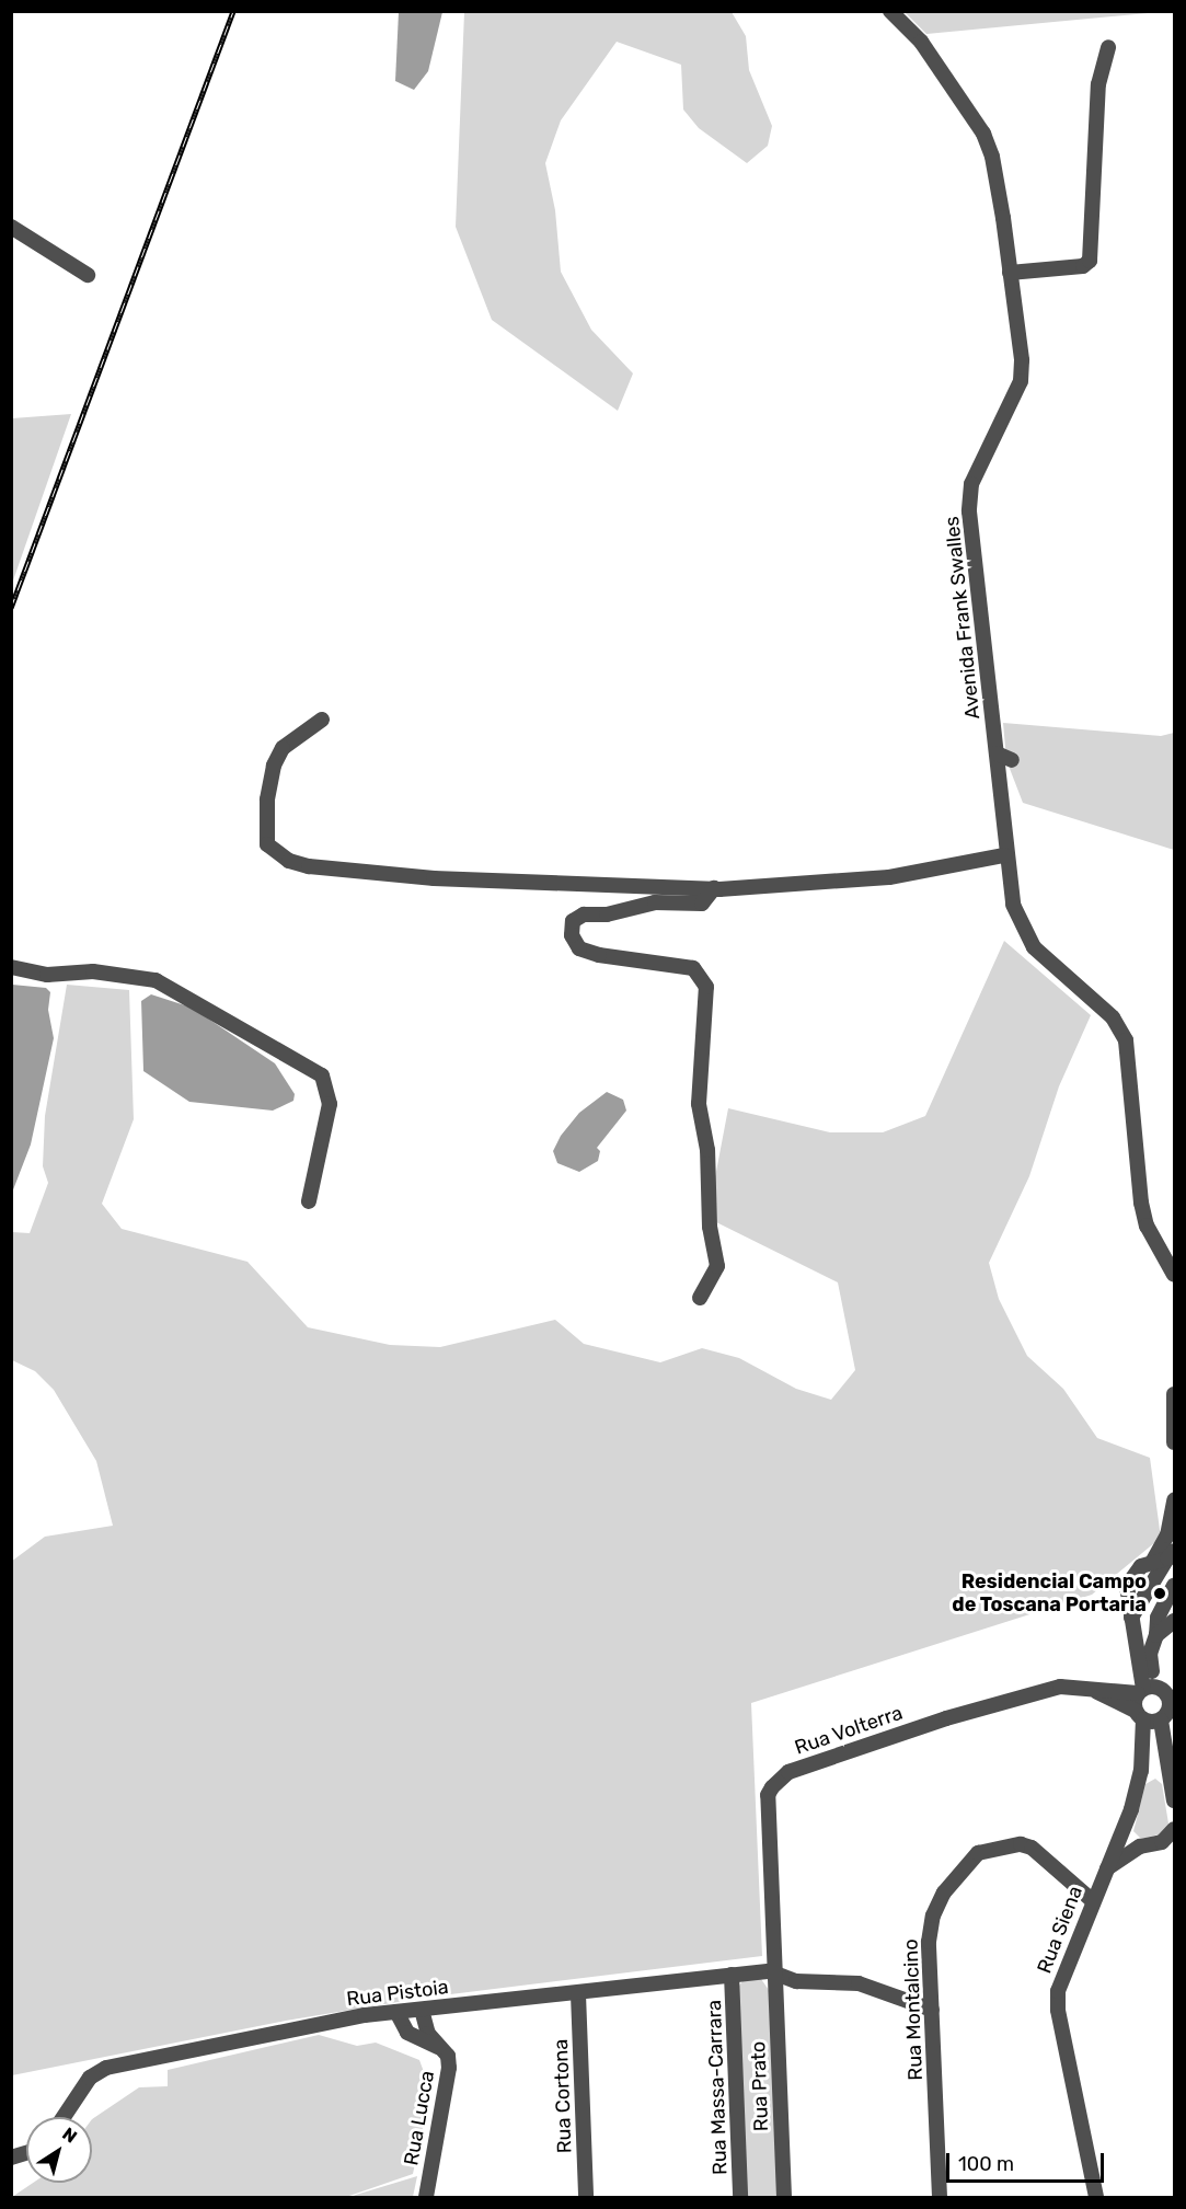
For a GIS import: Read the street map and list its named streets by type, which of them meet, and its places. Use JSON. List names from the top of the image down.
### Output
{
  "streets": {
    "street": [
      "Avenida Frank Swalles",
      "Rua Volterra",
      "Rua Siena",
      "Rua Pistoia",
      "Rua Montalcino",
      "Rua Prato",
      "Rua Massa-Carrara",
      "Rua Cortona",
      "Rua Lucca"
    ]
  },
  "crossings": [
    ["Rua Volterra", "Rua Siena"],
    ["Rua Volterra", "Rua Pistoia"],
    ["Rua Volterra", "Rua Prato"],
    ["Rua Siena", "Rua Montalcino"],
    ["Rua Pistoia", "Rua Montalcino"],
    ["Rua Pistoia", "Rua Prato"],
    ["Rua Pistoia", "Rua Massa-Carrara"],
    ["Rua Pistoia", "Rua Cortona"],
    ["Rua Pistoia", "Rua Lucca"]
  ],
  "places": ["Residencial Campo de Toscana Portaria"],
  "scale_bar": "100 m",
  "north": "top right"
}
